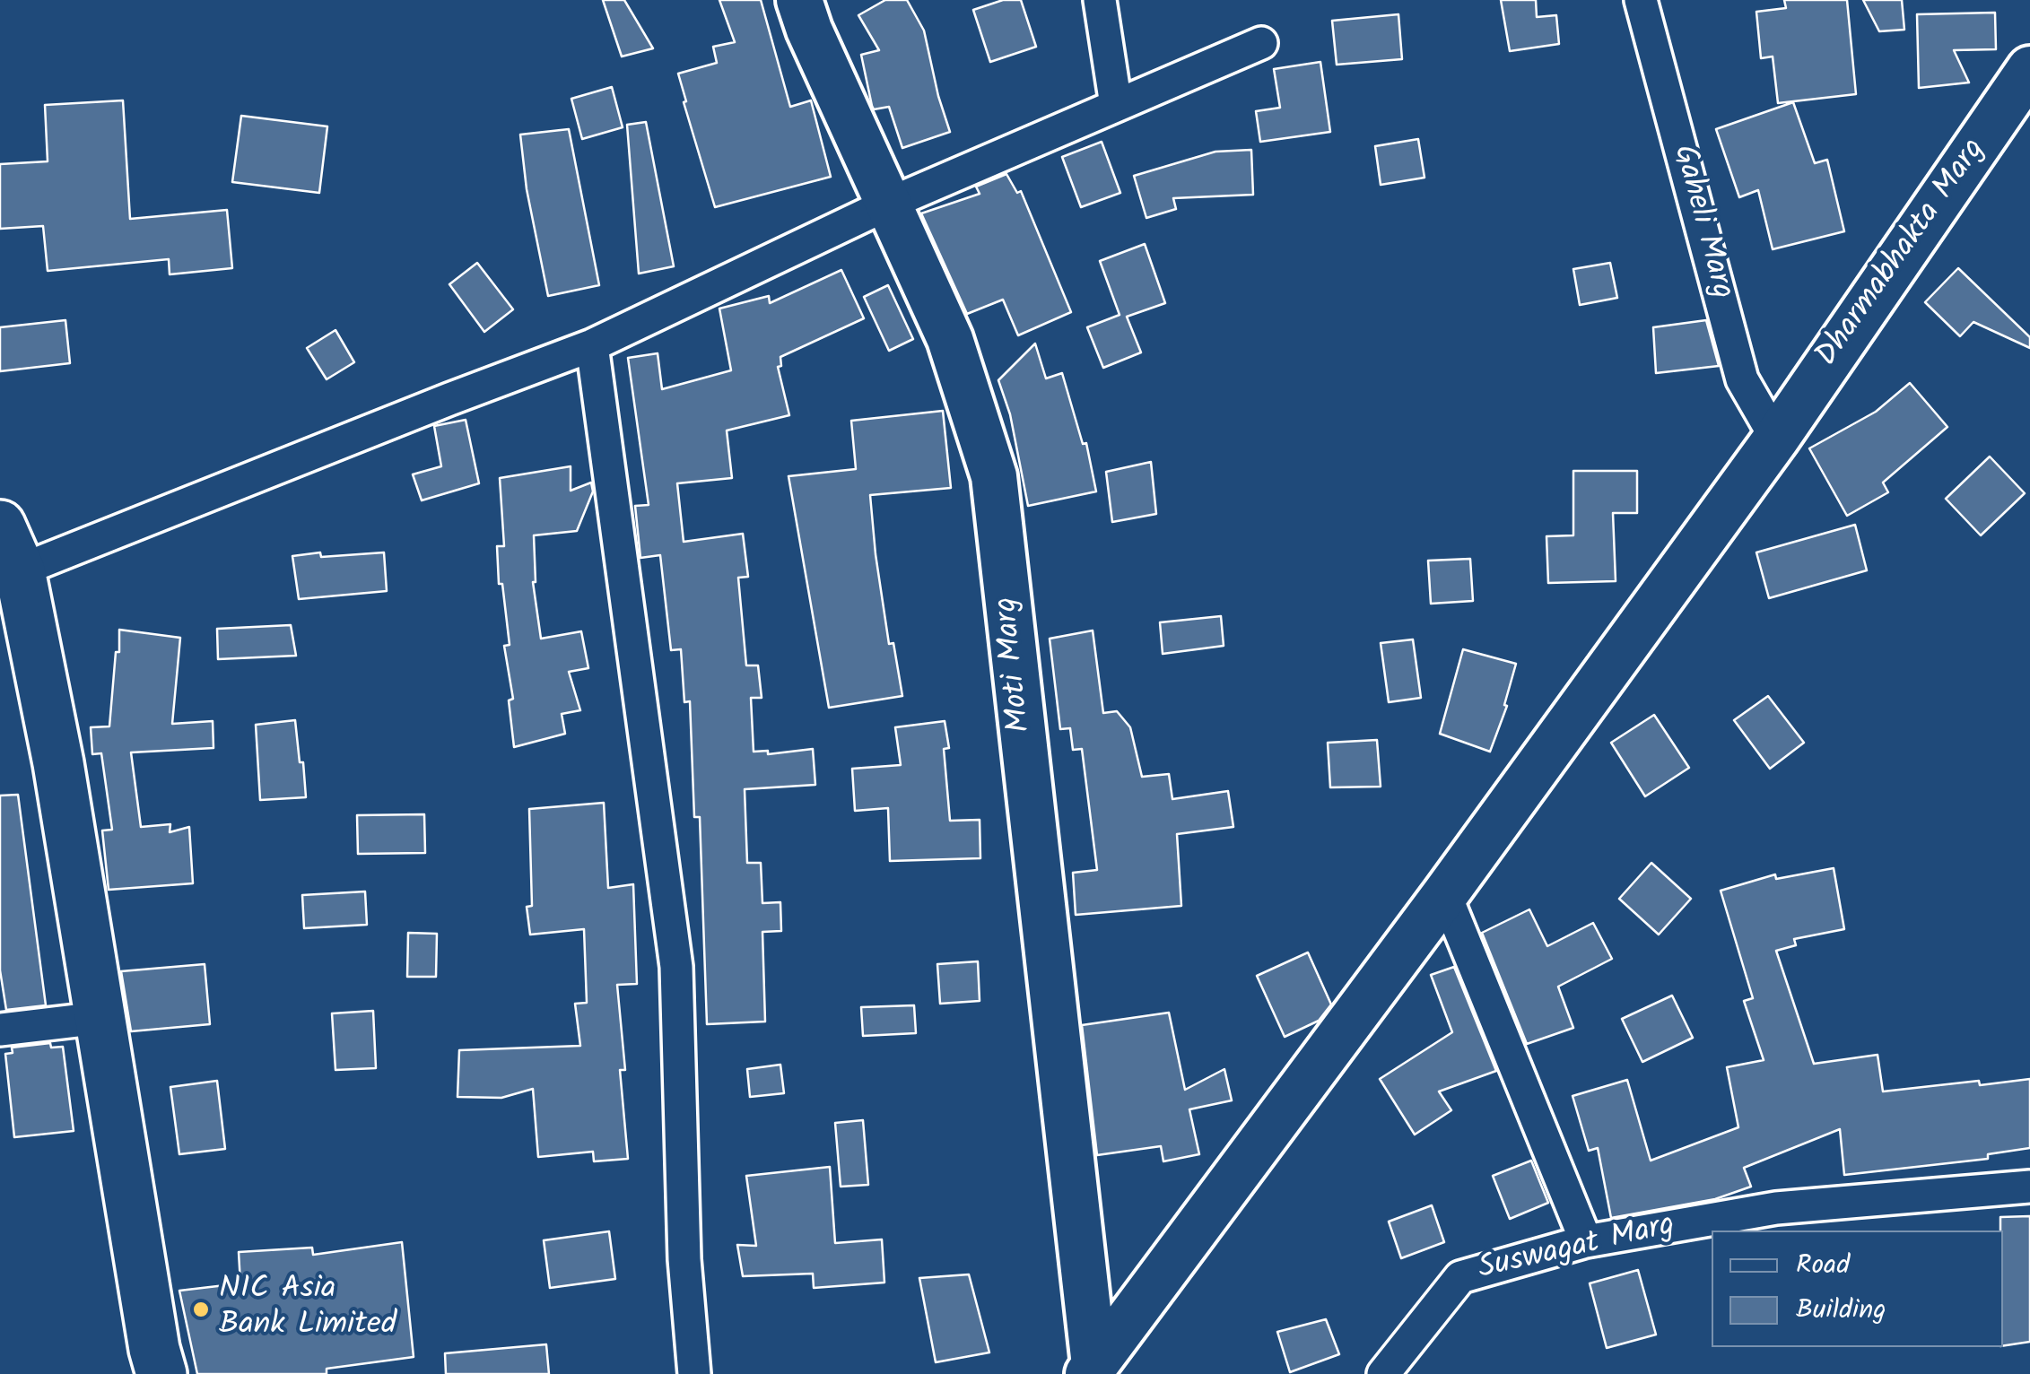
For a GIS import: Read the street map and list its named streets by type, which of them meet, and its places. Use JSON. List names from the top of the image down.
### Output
{
  "streets": {
    "street": [
      "Gaheli Marg",
      "Dharmabhakta Marg",
      "Moti Marg",
      "Suswagat Marg"
    ]
  },
  "crossings": [
    ["Gaheli Marg", "Dharmabhakta Marg"],
    ["Dharmabhakta Marg", "Moti Marg"]
  ],
  "places": ["NIC Asia Bank Limited"],
  "legend": ["Road", "Building"]
}
